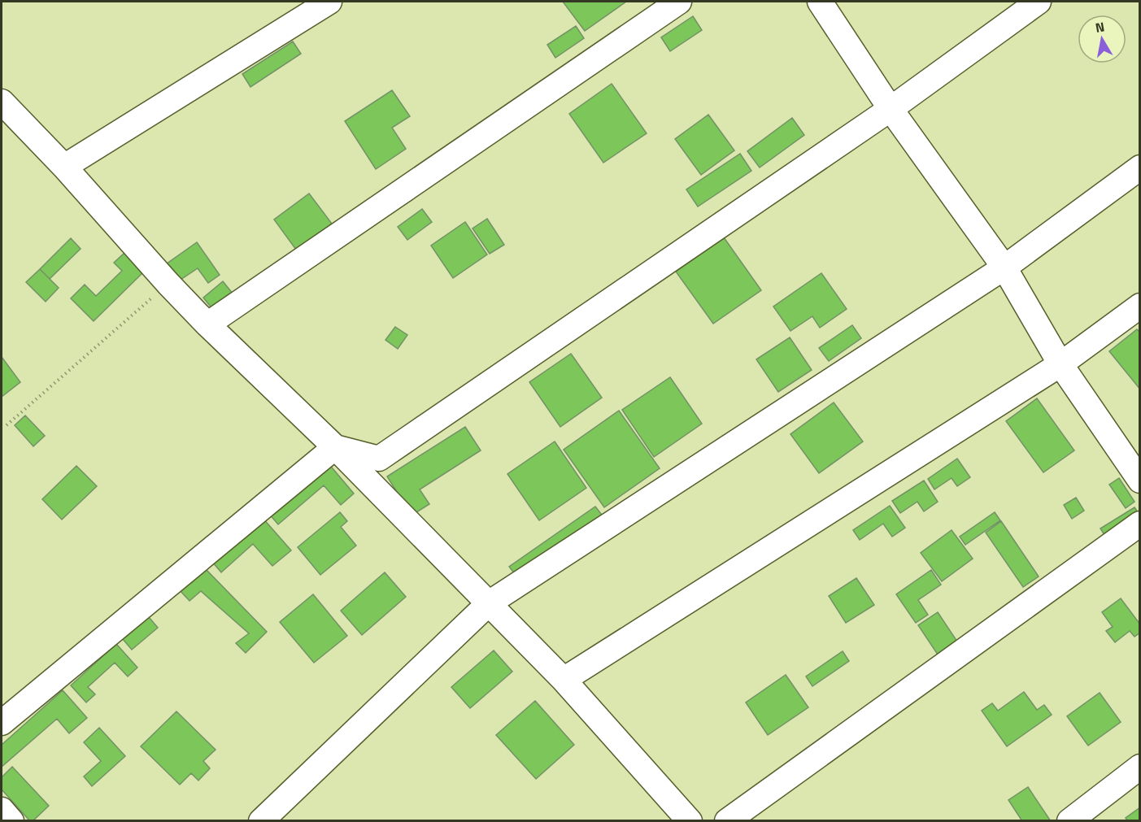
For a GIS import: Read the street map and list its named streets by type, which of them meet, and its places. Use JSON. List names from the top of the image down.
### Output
{
  "north": "top"
}
